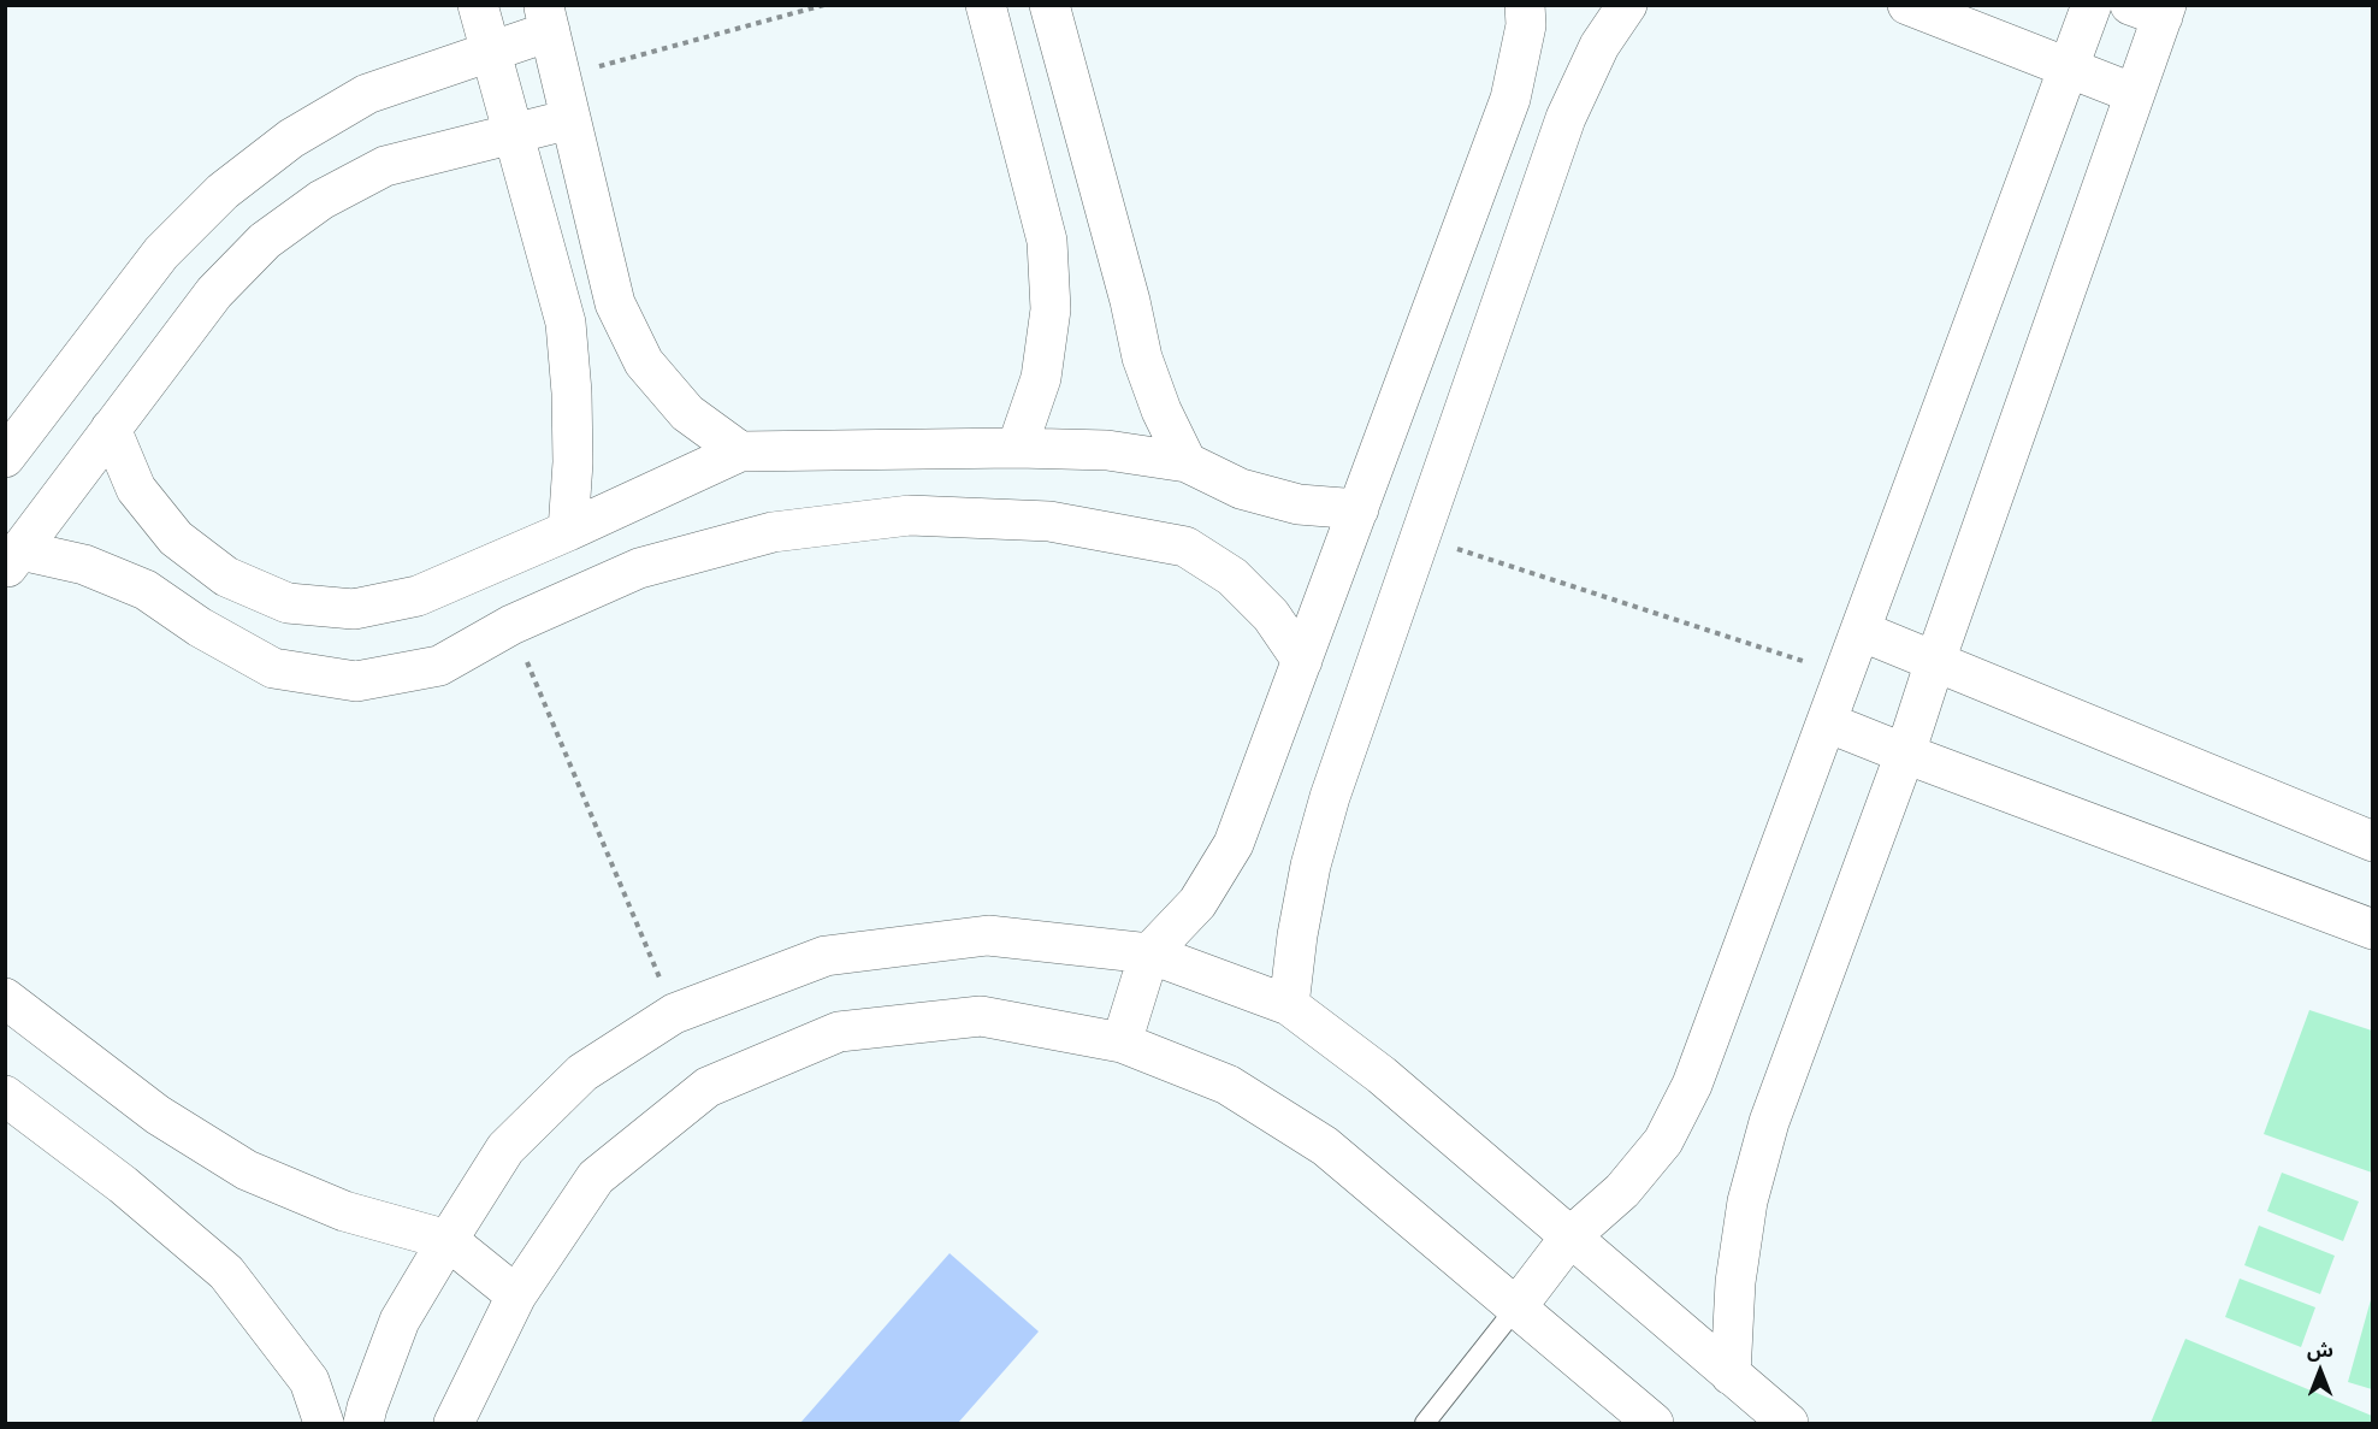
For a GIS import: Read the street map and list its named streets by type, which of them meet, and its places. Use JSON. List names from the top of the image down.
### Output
{
  "north": "top"
}
